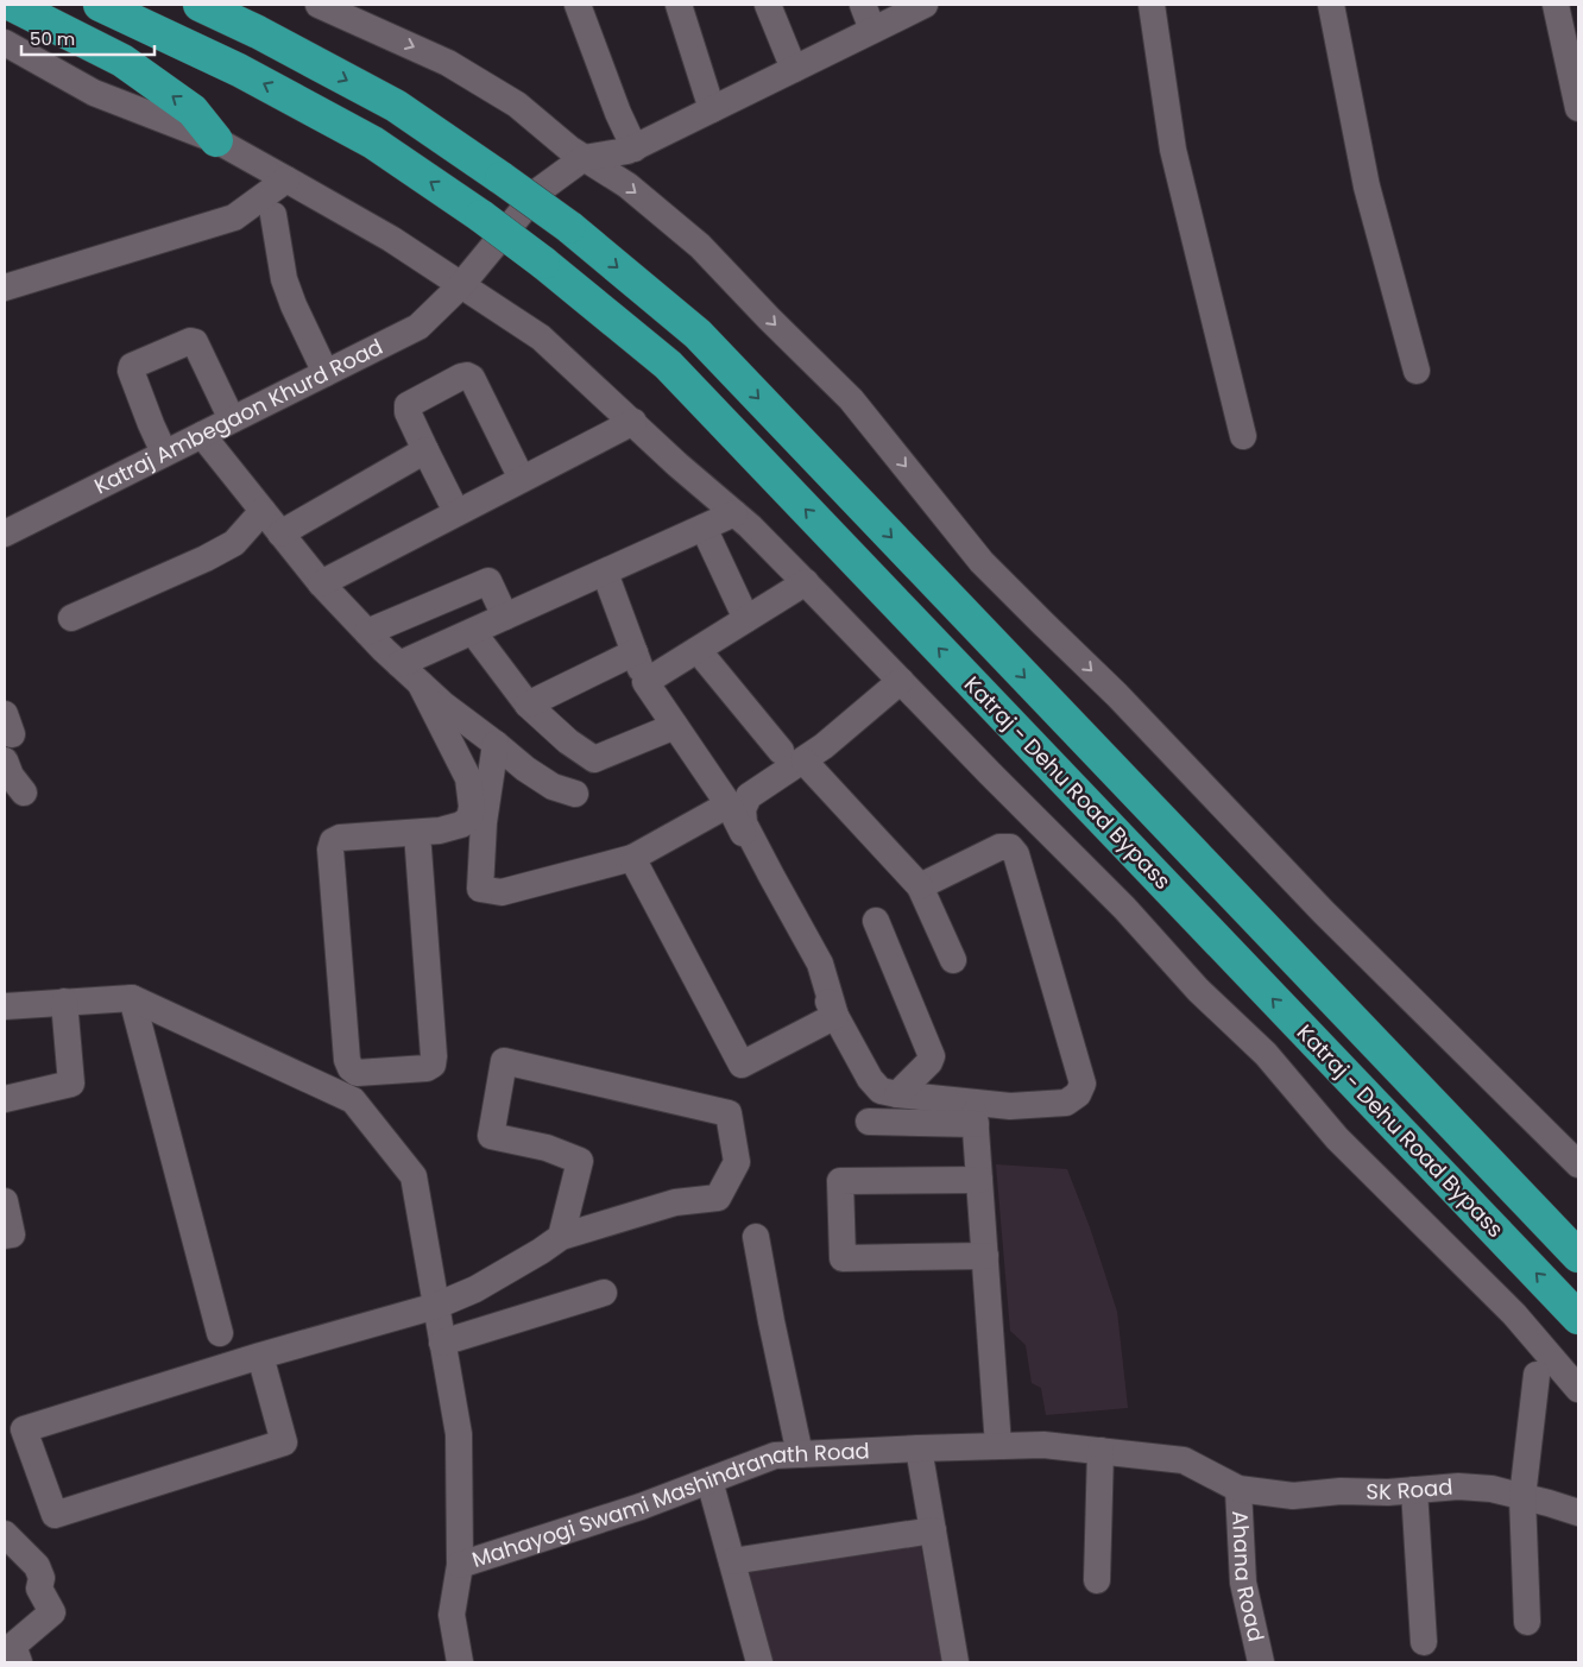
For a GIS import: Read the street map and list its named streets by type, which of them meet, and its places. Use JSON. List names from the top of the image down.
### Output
{
  "streets": {
    "highway": ["Katraj - Dehu Road Bypass"],
    "street": [
      "Katraj Ambegaon Khurd Road",
      "SK Road",
      "Mahayogi Swami Mashindranath Road",
      "Ahana Road"
    ]
  },
  "crossings": [
    ["SK Road", "Mahayogi Swami Mashindranath Road"],
    ["SK Road", "Ahana Road"],
    ["Mahayogi Swami Mashindranath Road", "Ahana Road"]
  ],
  "scale_bar": "50 m"
}
